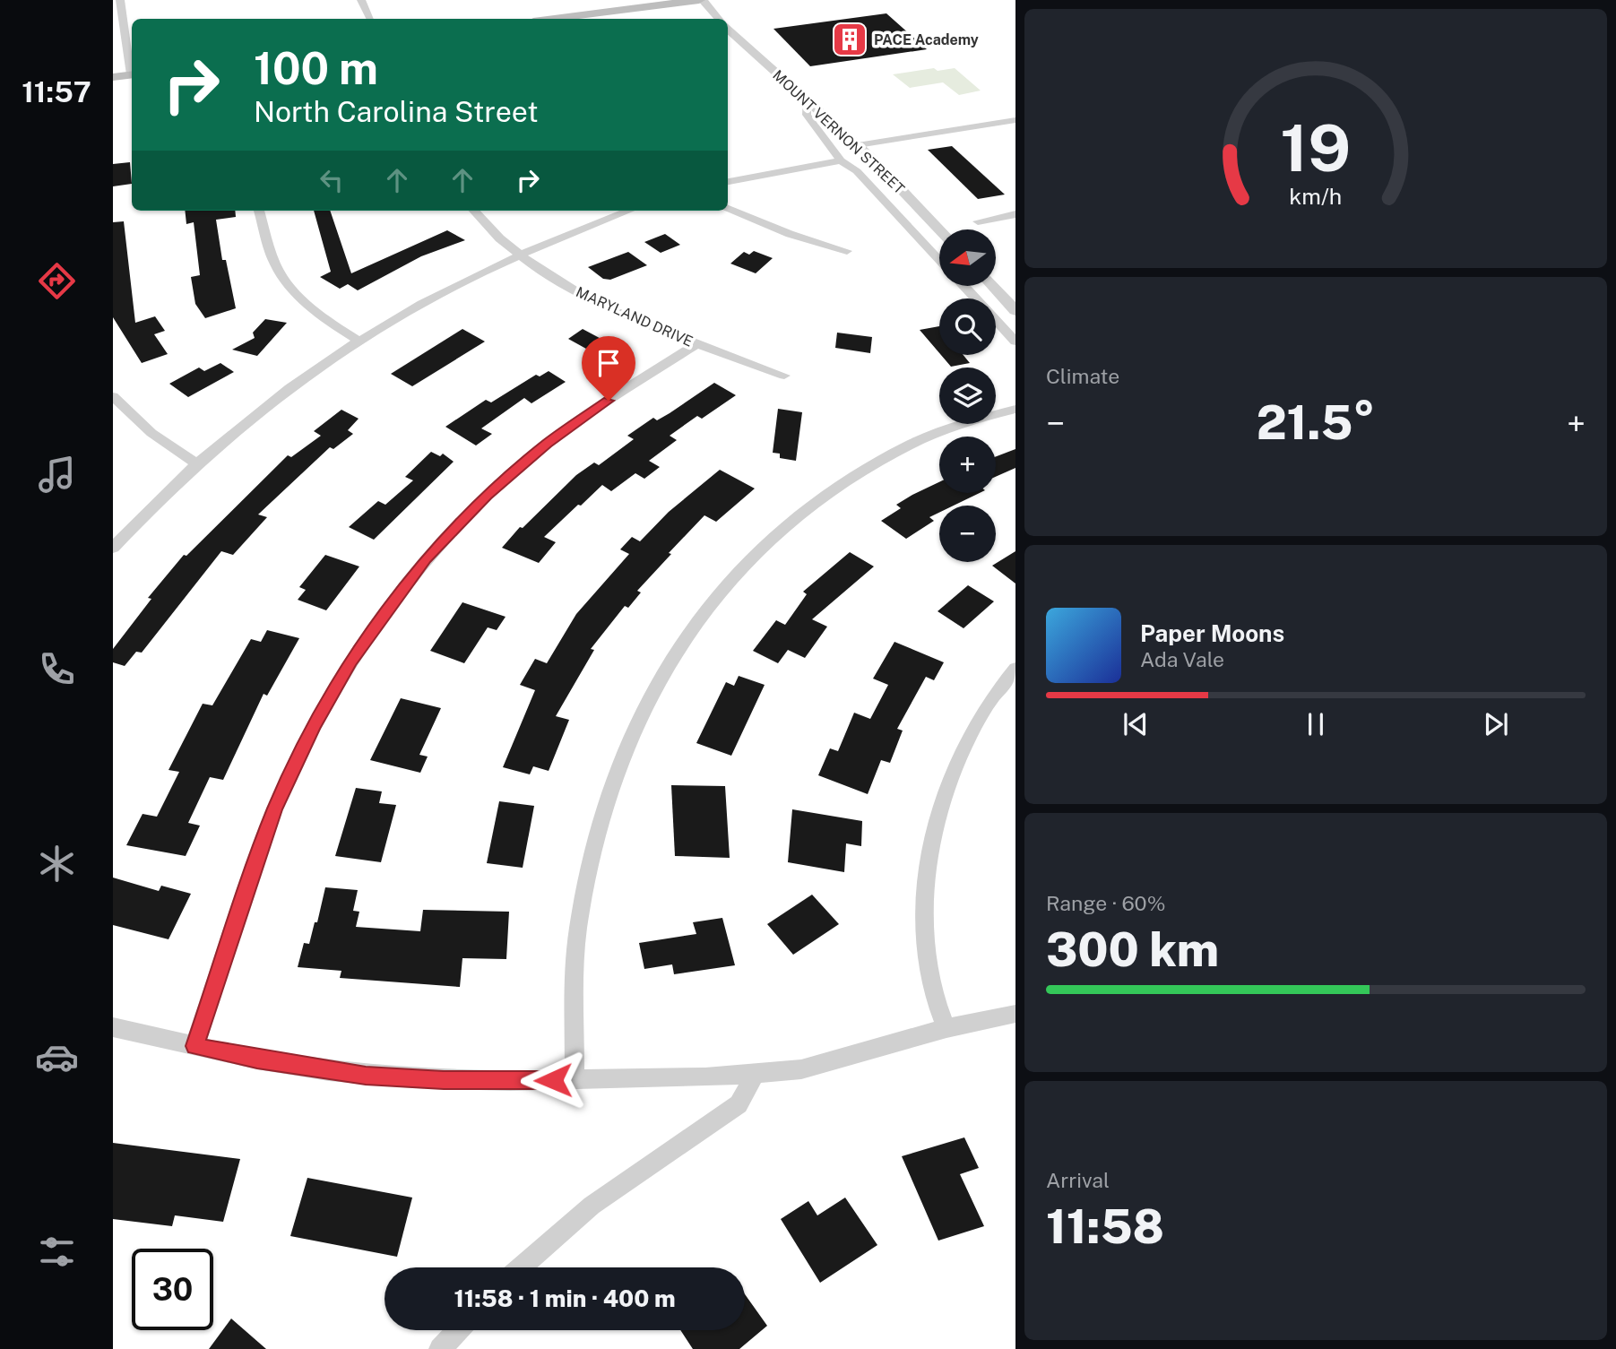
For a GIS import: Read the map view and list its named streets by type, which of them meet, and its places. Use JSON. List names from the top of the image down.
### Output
{
  "streets": {
    "street": ["MOUNT VERNON STREET", "MARYLAND DRIVE"]
  },
  "places": {
    "building": ["PACE Academy"]
  },
  "north": "left",
  "page": {
    "tabs": "11:57",
    "turn": ["100 m", "North Carolina Street"],
    "map_buttons": ["+", "−"],
    "tile": [
      "Climate",
      ["Range · 60%", "300 km"],
      ["Arrival", "11:58"]
    ],
    "heat": ["−", "21.5°", "+"],
    "song": ["Paper Moons", "Ada Vale"],
    "limit": "30",
    "trip": "11:58 · 1 min · 400 m",
    "gauge": ["19", "km/h"]
  }
}
